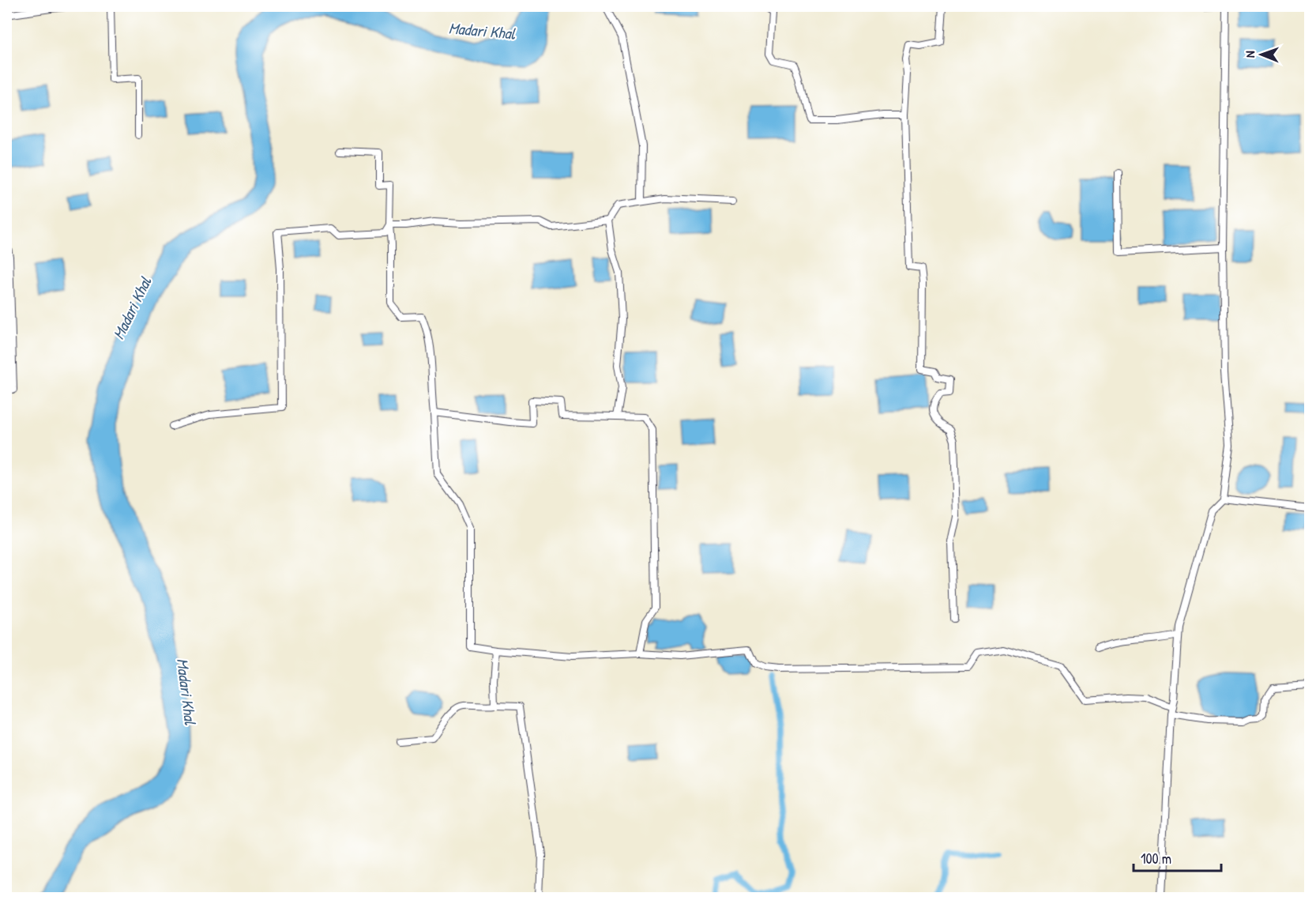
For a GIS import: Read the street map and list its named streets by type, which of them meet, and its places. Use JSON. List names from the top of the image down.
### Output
{
  "water": ["Madari Khal"],
  "scale_bar": "100 m",
  "north": "left"
}
